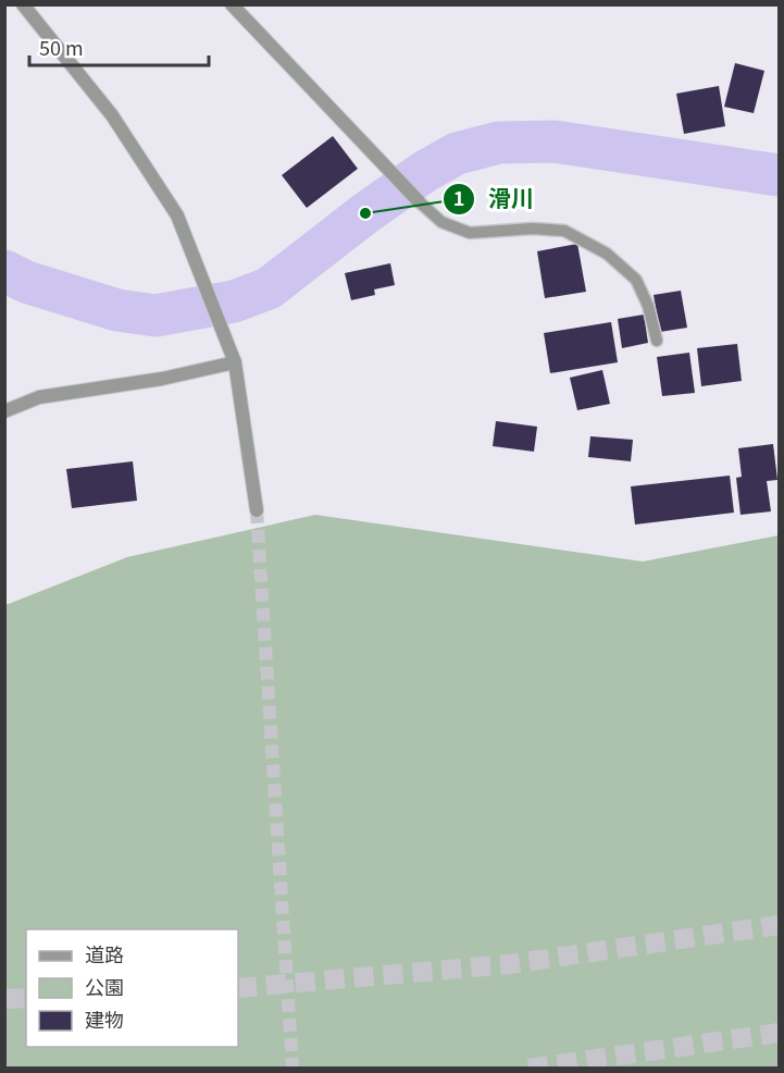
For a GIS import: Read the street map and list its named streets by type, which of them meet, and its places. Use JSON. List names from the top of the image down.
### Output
{
  "places": ["滑川"],
  "legend": ["道路", "公園", "建物"],
  "scale_bar": "50 m"
}
